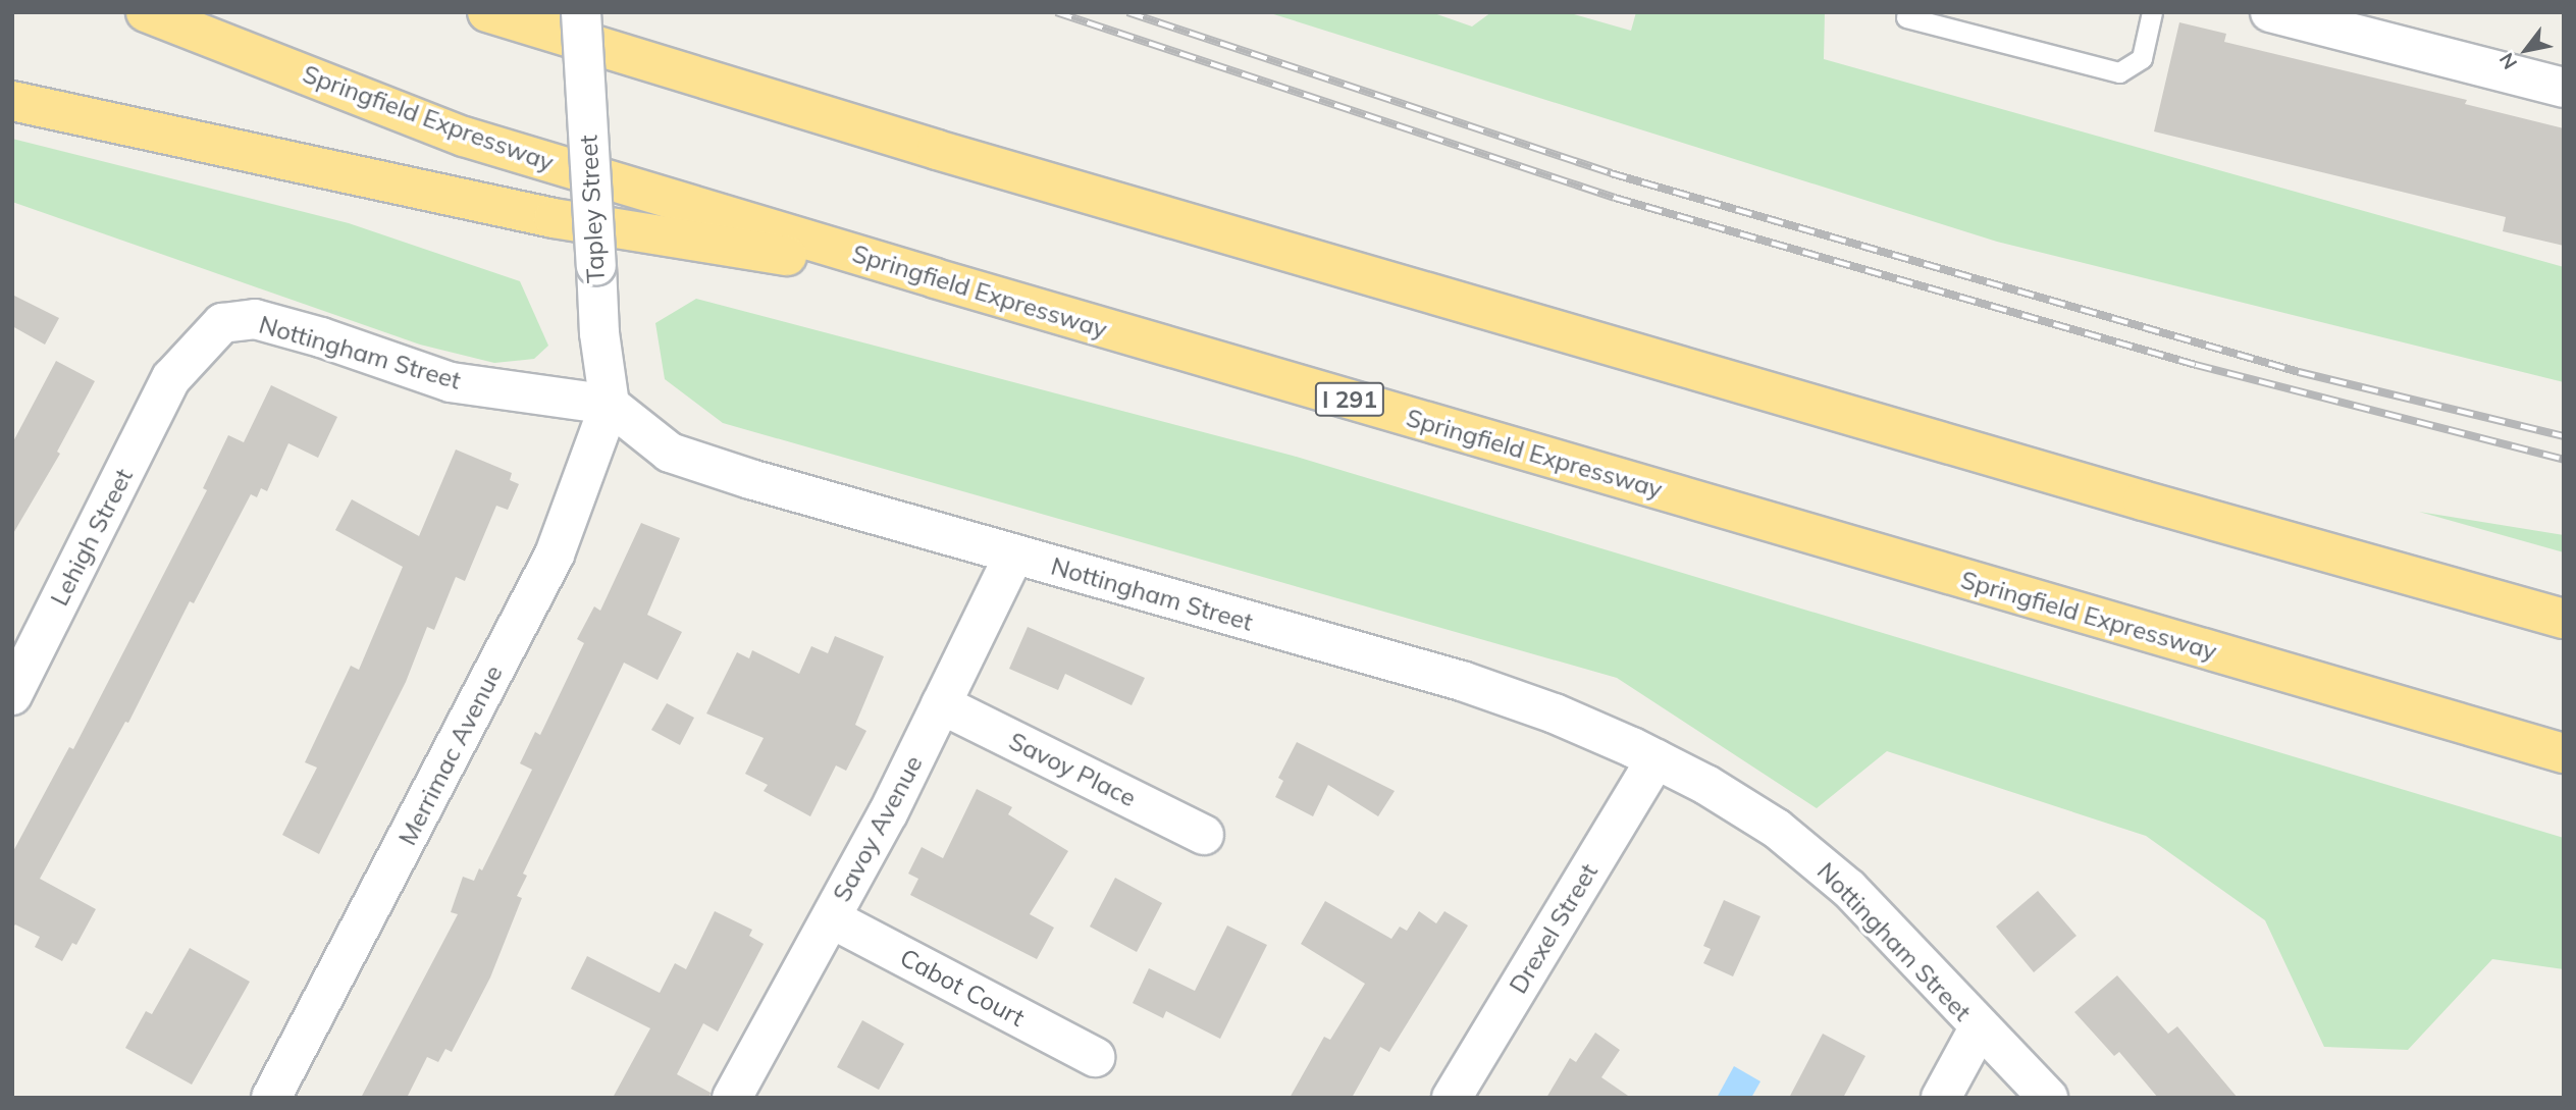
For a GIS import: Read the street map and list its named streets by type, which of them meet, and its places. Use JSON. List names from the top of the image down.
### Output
{
  "streets": {
    "highway": ["Springfield Expressway", "I 291"],
    "street": [
      "Tapley Street",
      "Nottingham Street",
      "Lehigh Street",
      "Merrimac Avenue",
      "Savoy Place",
      "Savoy Avenue",
      "Drexel Street",
      "Cabot Court"
    ]
  },
  "crossings": [
    ["Tapley Street", "Nottingham Street"],
    ["Tapley Street", "Merrimac Avenue"],
    ["Nottingham Street", "Lehigh Street"],
    ["Nottingham Street", "Merrimac Avenue"],
    ["Nottingham Street", "Savoy Avenue"],
    ["Nottingham Street", "Drexel Street"],
    ["Savoy Place", "Savoy Avenue"],
    ["Savoy Avenue", "Cabot Court"]
  ],
  "north": "bottom left"
}
